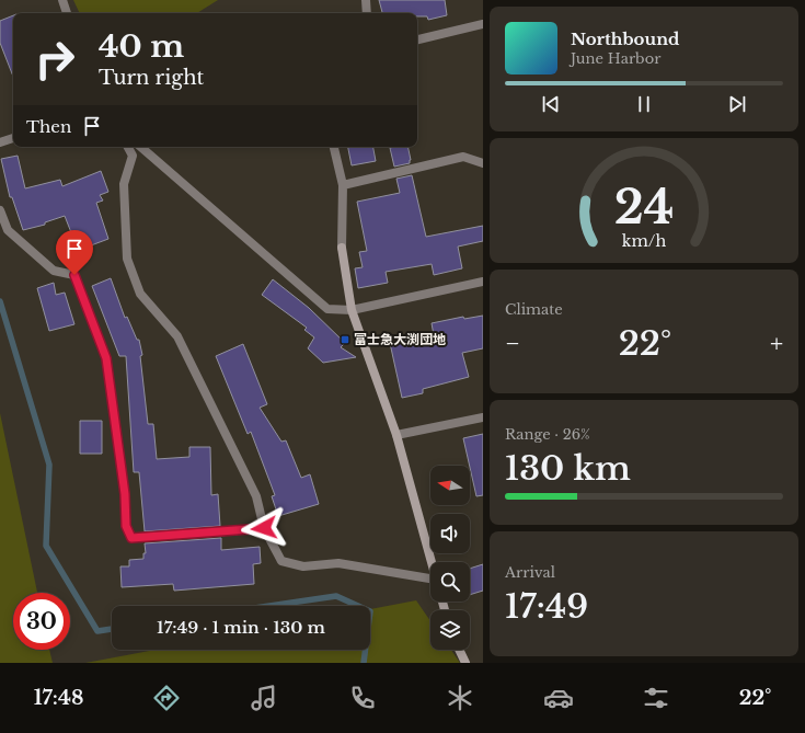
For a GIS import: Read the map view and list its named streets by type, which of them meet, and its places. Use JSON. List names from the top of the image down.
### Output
{
  "places": {
    "transit": ["富士急大渕団地"]
  },
  "north": "left",
  "page": {
    "turn": ["40 m", "Turn right"],
    "song": ["Northbound", "June Harbor"],
    "then": "Then",
    "tile": [
      "Climate",
      ["Range · 26%", "130 km"],
      ["Arrival", "17:49"]
    ],
    "heat": ["−", "22°", "+"],
    "limit": "30",
    "trip": "17:49 · 1 min · 130 m",
    "tabs": ["17:48", "22°"],
    "gauge": ["24", "km/h"]
  }
}
